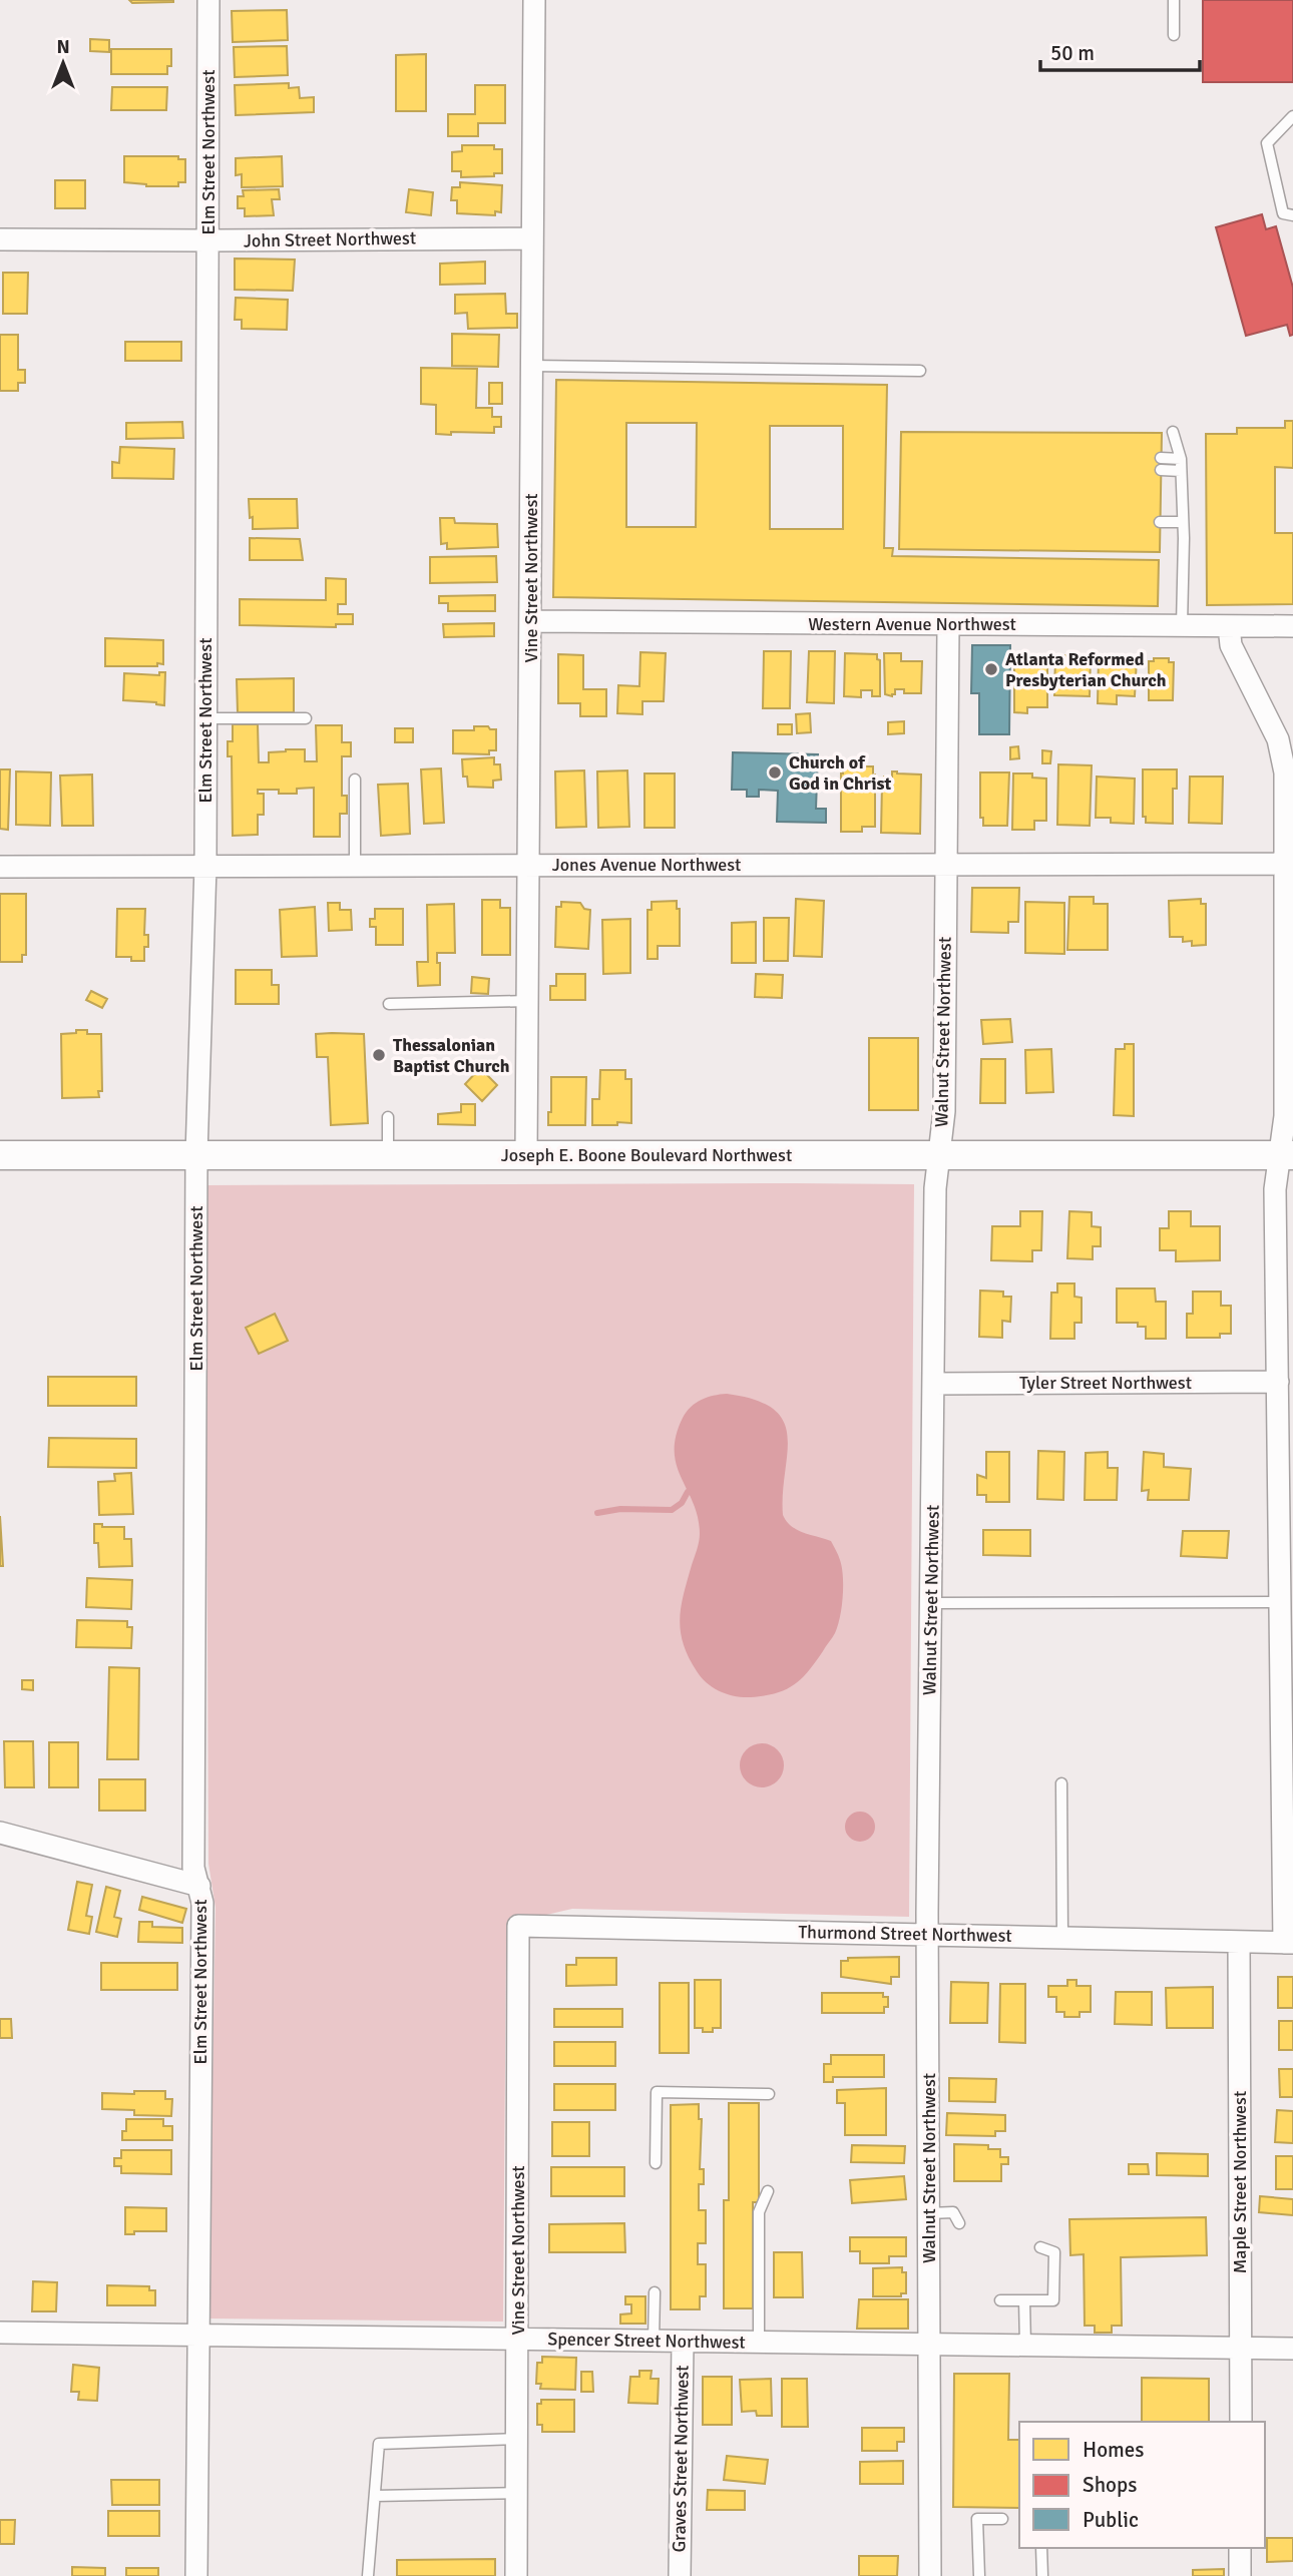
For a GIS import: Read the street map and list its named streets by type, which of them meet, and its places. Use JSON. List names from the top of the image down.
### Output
{
  "streets": {
    "main road": ["Joseph E. Boone Boulevard Northwest"],
    "street": [
      "Elm Street Northwest",
      "John Street Northwest",
      "Vine Street Northwest",
      "Western Avenue Northwest",
      "Jones Avenue Northwest",
      "Walnut Street Northwest",
      "Tyler Street Northwest",
      "Thurmond Street Northwest",
      "Maple Street Northwest",
      "Spencer Street Northwest",
      "Graves Street Northwest"
    ]
  },
  "crossings": [
    ["Elm Street Northwest", "John Street Northwest"],
    ["Elm Street Northwest", "Jones Avenue Northwest"],
    ["Elm Street Northwest", "Joseph E. Boone Boulevard Northwest"],
    ["Elm Street Northwest", "Spencer Street Northwest"],
    ["John Street Northwest", "Vine Street Northwest"],
    ["Vine Street Northwest", "Western Avenue Northwest"],
    ["Vine Street Northwest", "Jones Avenue Northwest"],
    ["Vine Street Northwest", "Joseph E. Boone Boulevard Northwest"],
    ["Vine Street Northwest", "Thurmond Street Northwest"],
    ["Vine Street Northwest", "Spencer Street Northwest"],
    ["Western Avenue Northwest", "Walnut Street Northwest"],
    ["Jones Avenue Northwest", "Walnut Street Northwest"],
    ["Walnut Street Northwest", "Joseph E. Boone Boulevard Northwest"],
    ["Walnut Street Northwest", "Tyler Street Northwest"],
    ["Walnut Street Northwest", "Thurmond Street Northwest"],
    ["Walnut Street Northwest", "Spencer Street Northwest"],
    ["Thurmond Street Northwest", "Maple Street Northwest"],
    ["Maple Street Northwest", "Spencer Street Northwest"],
    ["Spencer Street Northwest", "Graves Street Northwest"]
  ],
  "places": ["Atlanta Reformed Presbyterian Church", "Church of God in Christ", "Thessalonian Baptist Church"],
  "legend": ["Homes", "Shops", "Public"],
  "scale_bar": "50 m",
  "north": "top"
}
